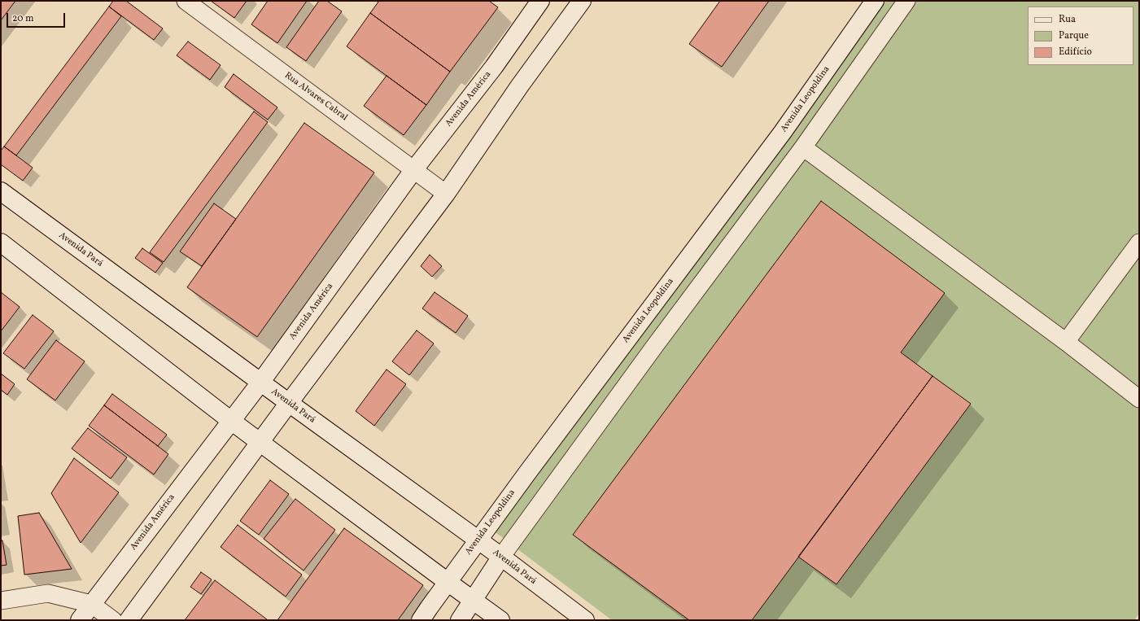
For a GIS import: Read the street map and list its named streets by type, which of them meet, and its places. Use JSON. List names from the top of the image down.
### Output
{
  "streets": {
    "main road": ["Avenida América", "Avenida Leopoldina", "Avenida Pará"],
    "street": ["Rua Alvares Cabral"]
  },
  "crossings": [
    ["Rua Alvares Cabral", "Avenida América"],
    ["Avenida América", "Avenida Pará"],
    ["Avenida Leopoldina", "Avenida Pará"]
  ],
  "legend": ["Rua", "Parque", "Edifício"],
  "scale_bar": "20 m"
}
